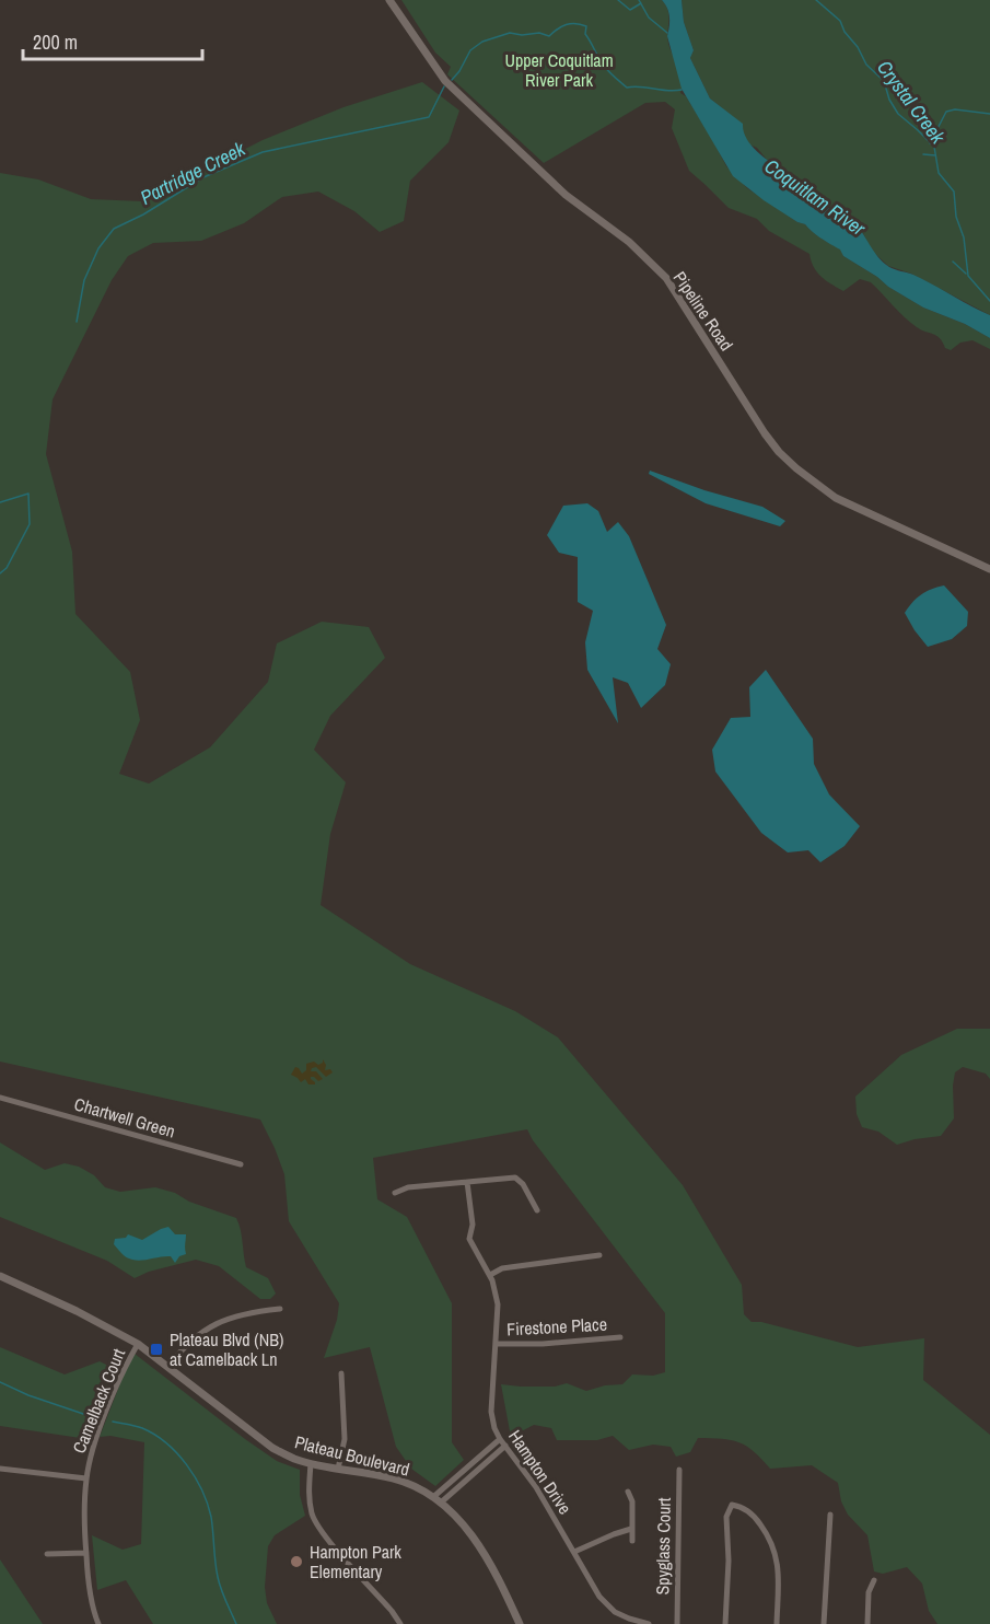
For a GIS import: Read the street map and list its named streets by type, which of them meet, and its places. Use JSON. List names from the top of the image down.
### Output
{
  "streets": {
    "street": [
      "Pipeline Road",
      "Chartwell Green",
      "Firestone Place",
      "Camelback Court",
      "Plateau Boulevard",
      "Hampton Drive",
      "Spyglass Court"
    ]
  },
  "crossings": [
    ["Firestone Place", "Hampton Drive"],
    ["Camelback Court", "Plateau Boulevard"]
  ],
  "water": ["Crystal Creek", "Partridge Creek", "Coquitlam River"],
  "parks": ["Upper Coquitlam River Park"],
  "places": {
    "transit": ["Plateau Blvd (NB) at Camelback Ln"],
    "other": ["Hampton Park Elementary"]
  },
  "scale_bar": "200 m"
}
